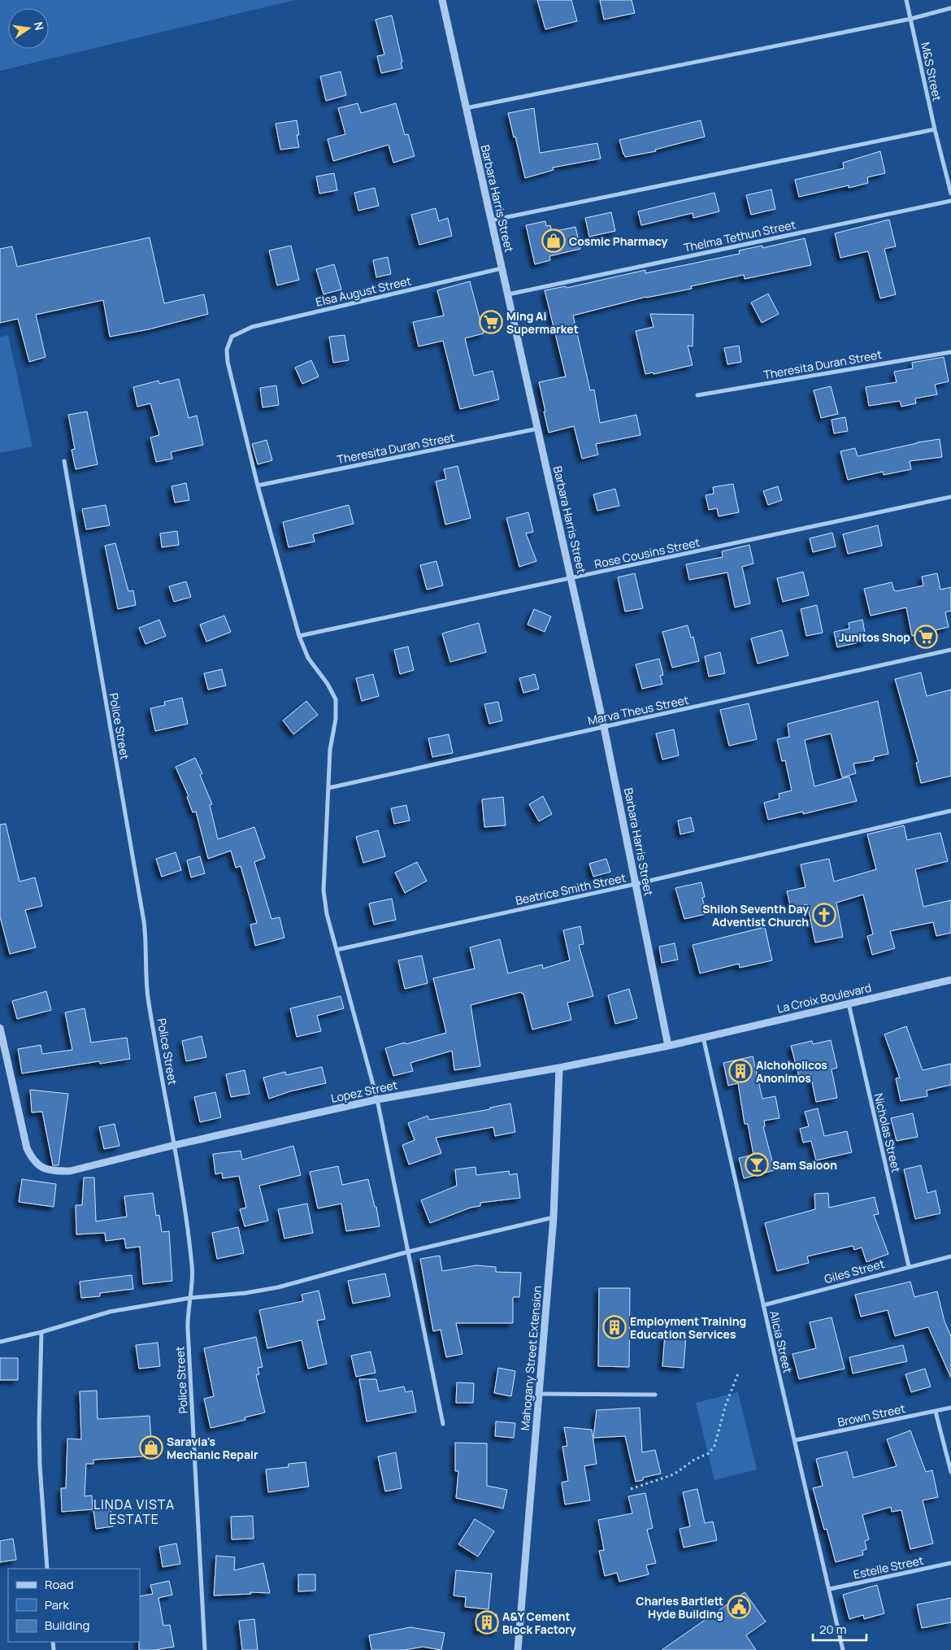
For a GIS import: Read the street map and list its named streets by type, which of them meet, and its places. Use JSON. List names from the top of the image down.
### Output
{
  "streets": {
    "street": [
      "M&S Street",
      "Barbara Harris Street",
      "Thelma Tethun Street",
      "Elsa August Street",
      "Theresita Duran Street",
      "Rose Cousins Street",
      "Marva Theus Street",
      "Police Street",
      "Beatrice Smith Street",
      "La Croix Boulevard",
      "Lopez Street",
      "Nicholas Street",
      "Giles Street",
      "Alicia Street",
      "Mahogany Street Extension",
      "Brown Street",
      "Estelle Street"
    ]
  },
  "crossings": [
    ["Barbara Harris Street", "Thelma Tethun Street"],
    ["Barbara Harris Street", "Elsa August Street"],
    ["Barbara Harris Street", "Theresita Duran Street"],
    ["Barbara Harris Street", "Rose Cousins Street"],
    ["Barbara Harris Street", "Marva Theus Street"],
    ["Barbara Harris Street", "Beatrice Smith Street"],
    ["Barbara Harris Street", "Lopez Street"],
    ["Elsa August Street", "Theresita Duran Street"],
    ["Police Street", "Lopez Street"],
    ["La Croix Boulevard", "Lopez Street"],
    ["La Croix Boulevard", "Nicholas Street"],
    ["La Croix Boulevard", "Alicia Street"],
    ["Lopez Street", "Alicia Street"],
    ["Lopez Street", "Mahogany Street Extension"],
    ["Nicholas Street", "Giles Street"],
    ["Giles Street", "Alicia Street"],
    ["Alicia Street", "Brown Street"],
    ["Alicia Street", "Estelle Street"]
  ],
  "districts": ["LINDA VISTA ESTATE"],
  "places": {
    "shop": ["Cosmic Pharmacy", "Saravia's Mechanic Repair"],
    "supermarket": ["Ming Ai Supermarket", "Junitos Shop"],
    "church": ["Shiloh Seventh Day Adventist Church"],
    "building": ["Alchoholicos Anonimos", "Employment Training Education Services", "A&Y Cement Block Factory"],
    "bar": ["Sam Saloon"],
    "public building": ["Charles Bartlett Hyde Building"]
  },
  "legend": ["Road", "Park", "Building"],
  "scale_bar": "20 m",
  "north": "right"
}
